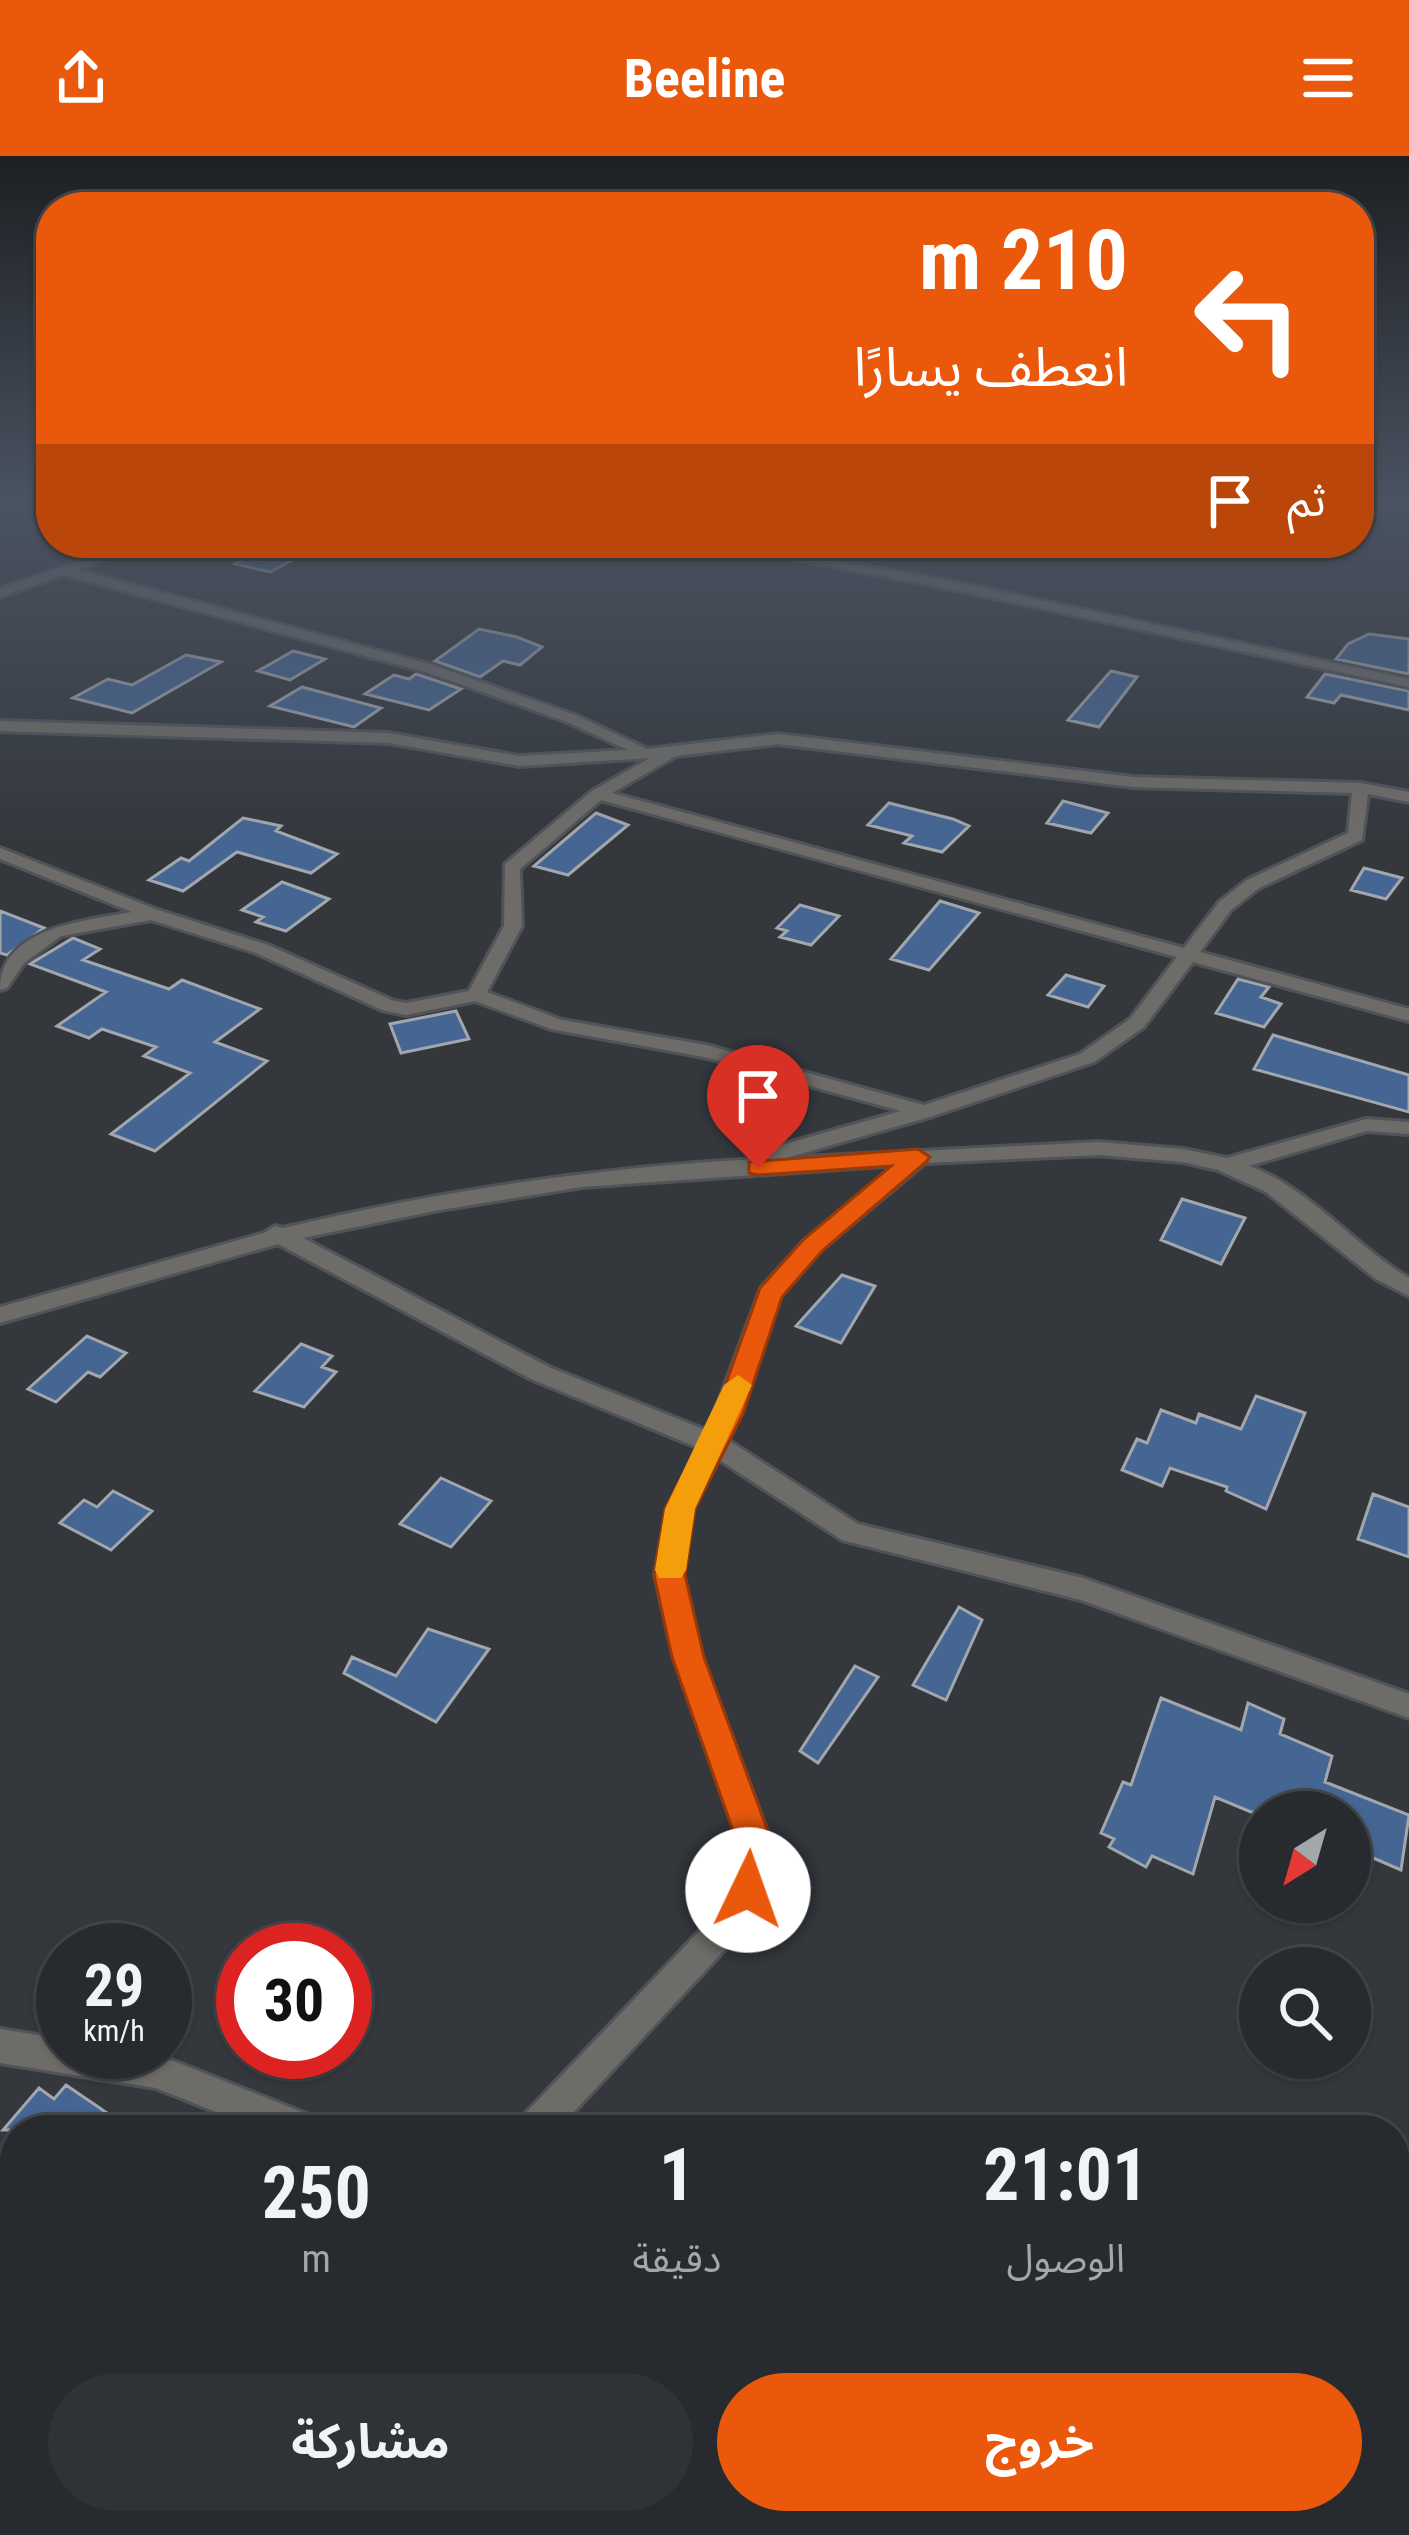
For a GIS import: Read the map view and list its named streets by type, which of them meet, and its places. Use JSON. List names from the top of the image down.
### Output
{
  "north": "bottom left",
  "page": {
    "header": "Beeline",
    "turn": ["210 m", "انعطف يسارًا"],
    "then": "ثم",
    "speed": "29 km/h",
    "limit": "30",
    "eta": [
      "21:01",
      "الوصول",
      "1",
      "دقيقة",
      "250",
      "m"
    ],
    "buttons": ["خروج", "مشاركة"]
  }
}
